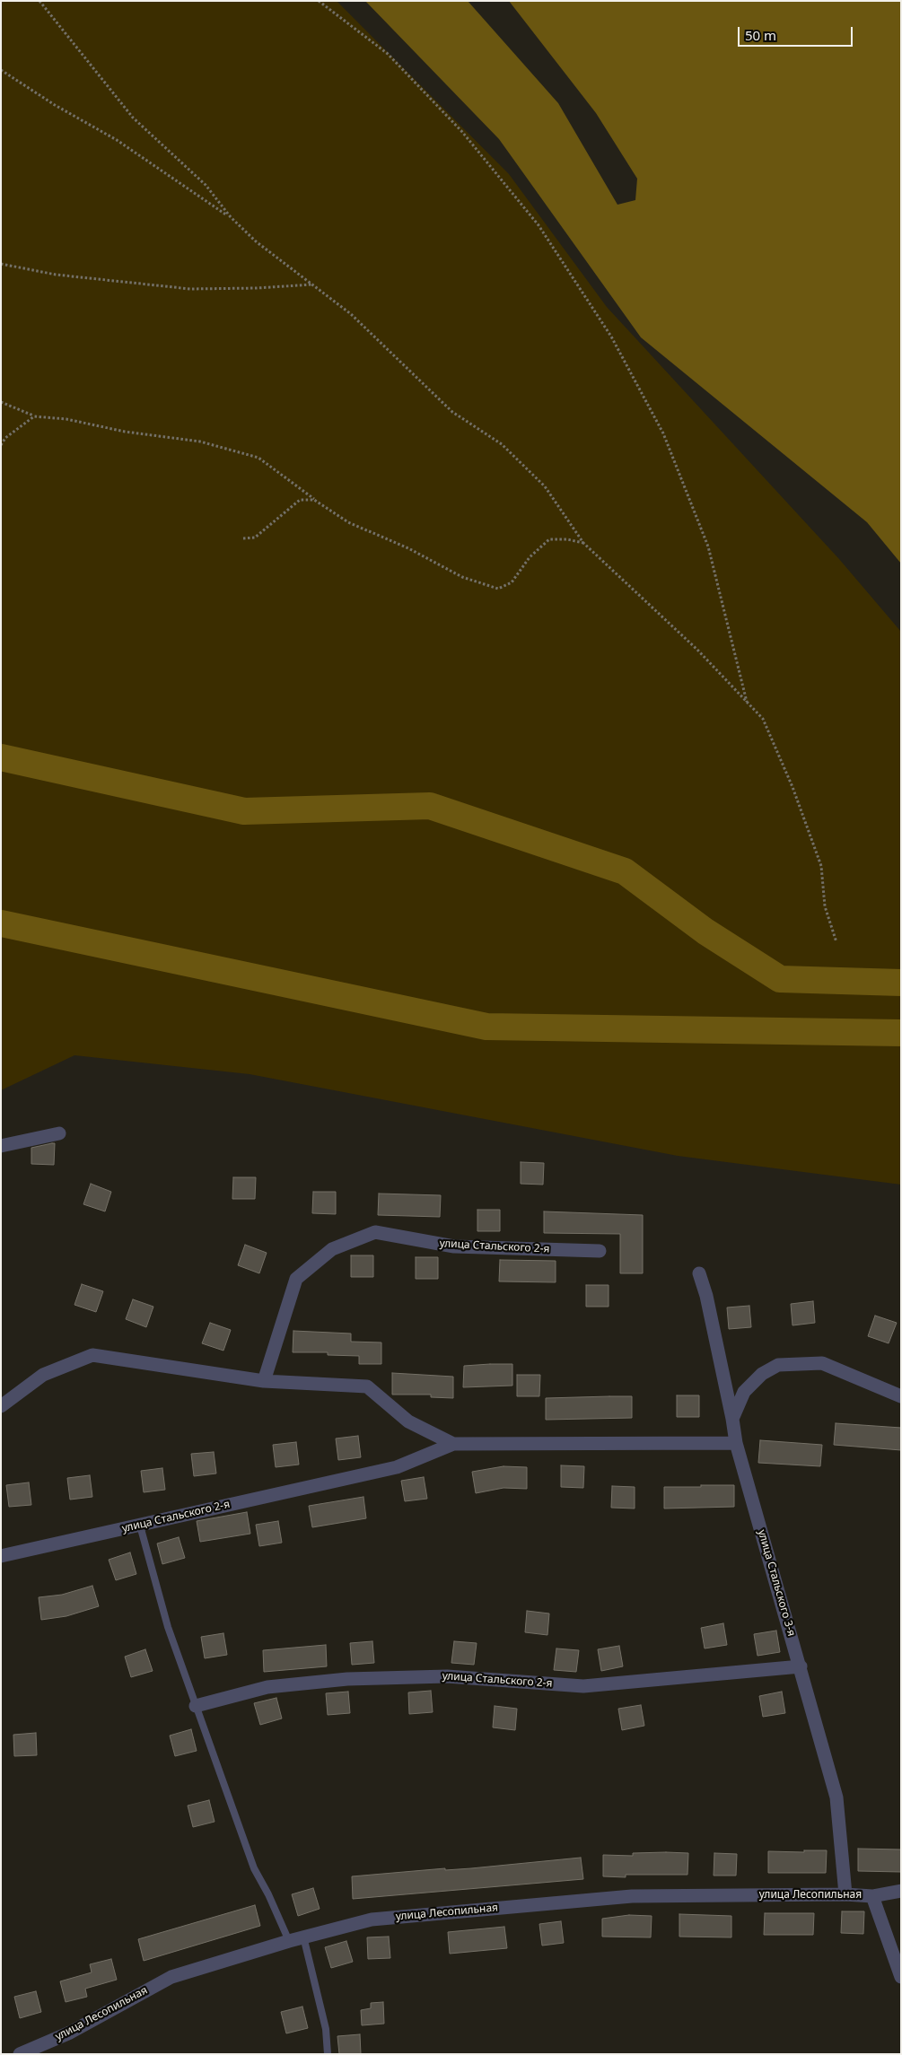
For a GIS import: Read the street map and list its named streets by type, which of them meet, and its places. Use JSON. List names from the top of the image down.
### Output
{
  "streets": {
    "street": ["улица Стальского 2-я", "улица Стальского 3-я", "улица Лесопильная"]
  },
  "crossings": [
    ["улица Стальского 2-я", "улица Стальского 3-я"],
    ["улица Стальского 3-я", "улица Лесопильная"]
  ],
  "scale_bar": "50 m"
}
